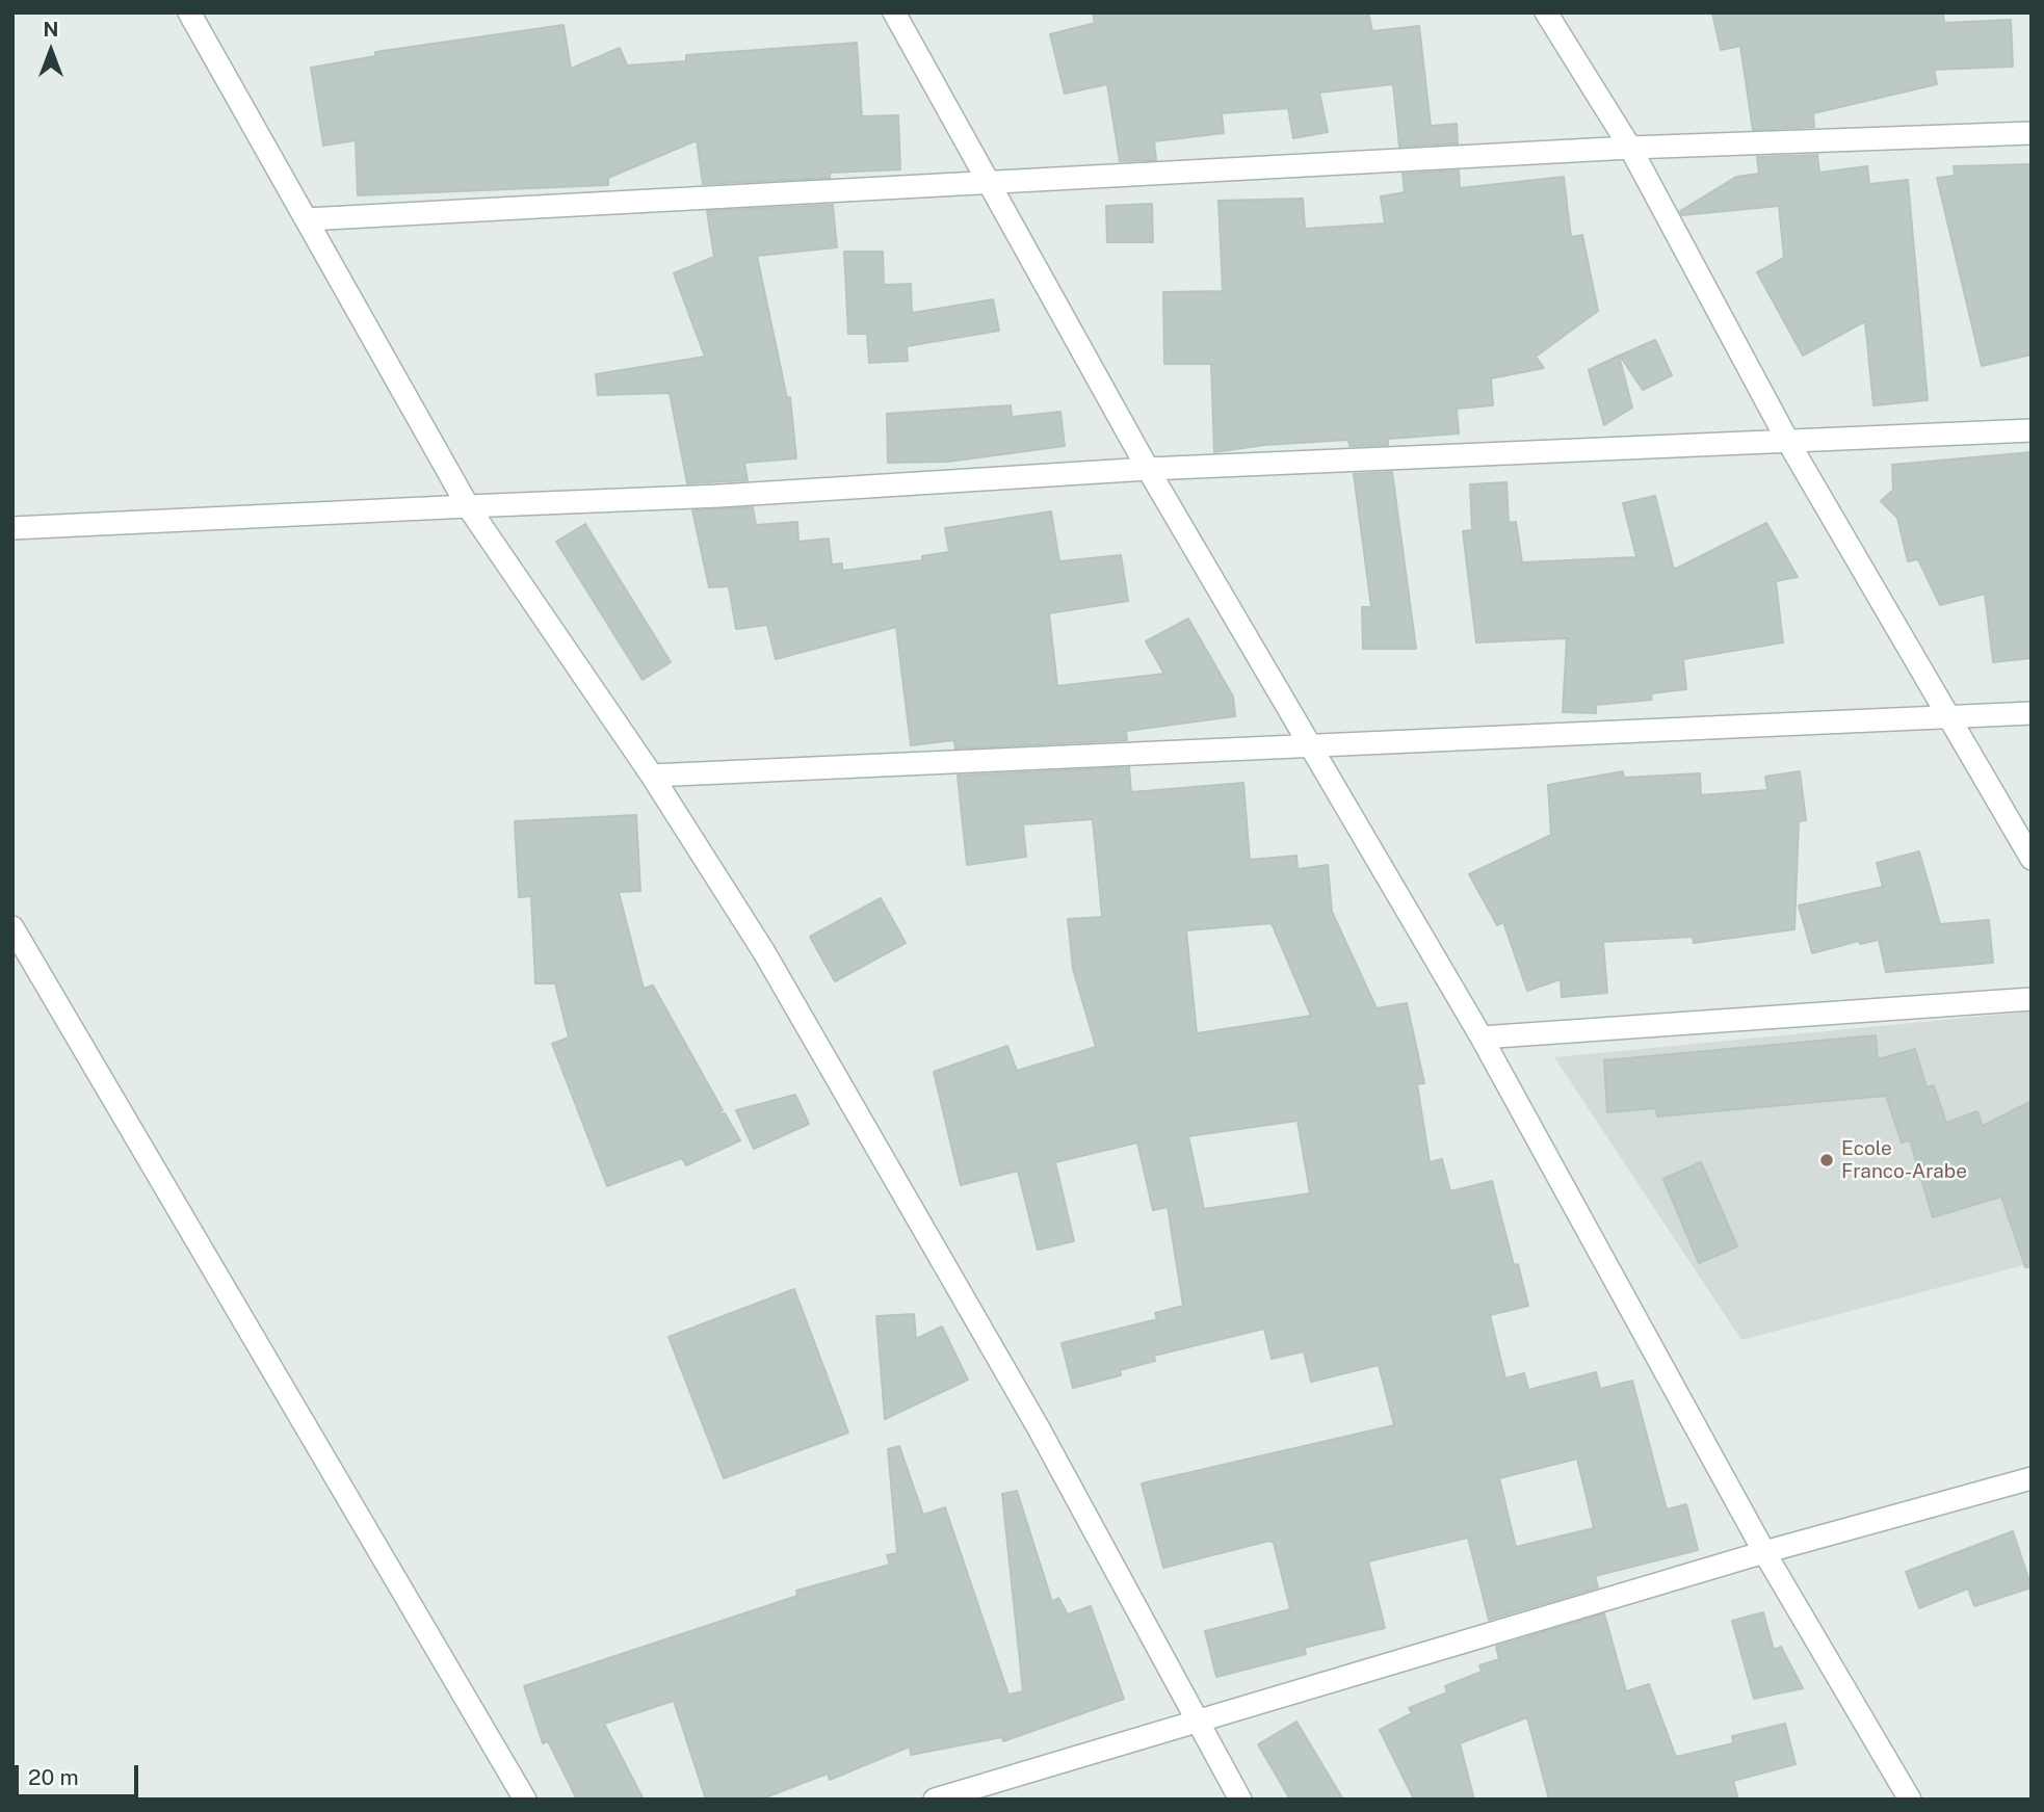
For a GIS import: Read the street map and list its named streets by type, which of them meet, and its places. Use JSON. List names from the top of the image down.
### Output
{
  "places": ["Ecole Franco-Arabe"],
  "scale_bar": "20 m",
  "north": "top"
}
